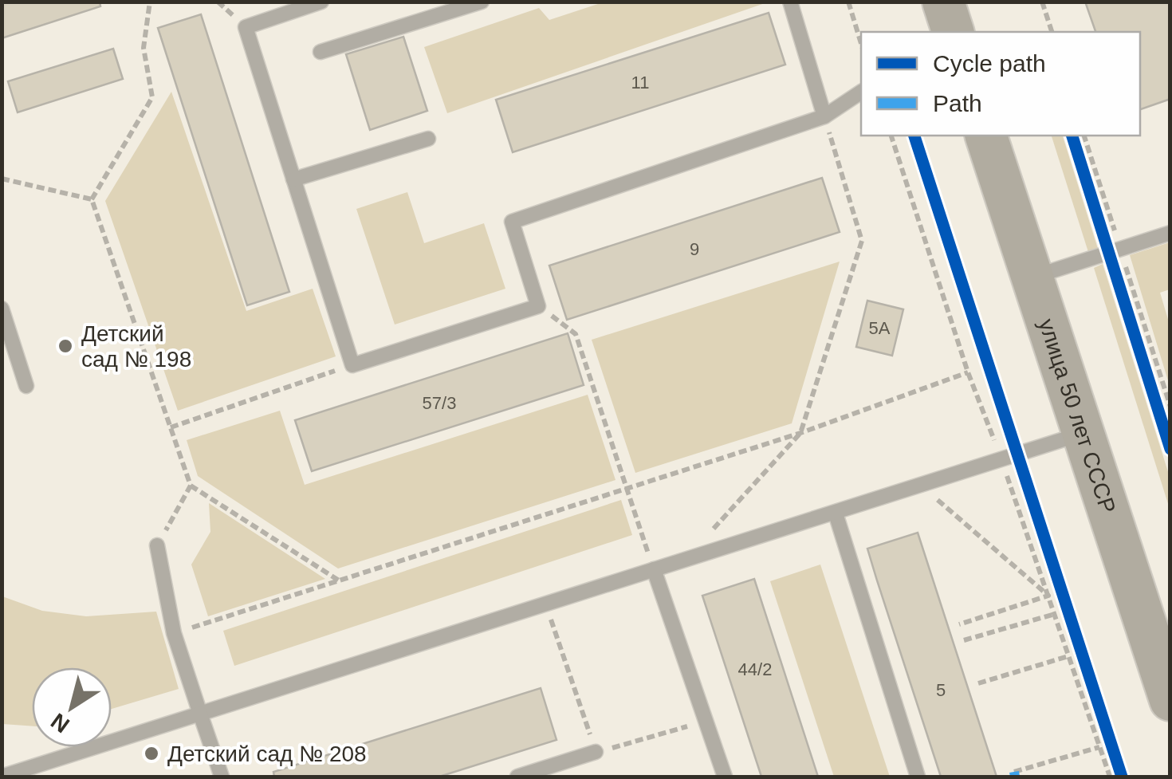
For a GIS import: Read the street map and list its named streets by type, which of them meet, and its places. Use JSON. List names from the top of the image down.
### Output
{
  "streets": {
    "main road": ["улица 50 лет СССР"]
  },
  "places": ["Детский сад № 198", "Детский сад № 208"],
  "house_numbers": [
    "11",
    "9",
    "5А",
    "57/3",
    "44/2",
    "5"
  ],
  "legend": ["Cycle path", "Path"],
  "north": "bottom left"
}
